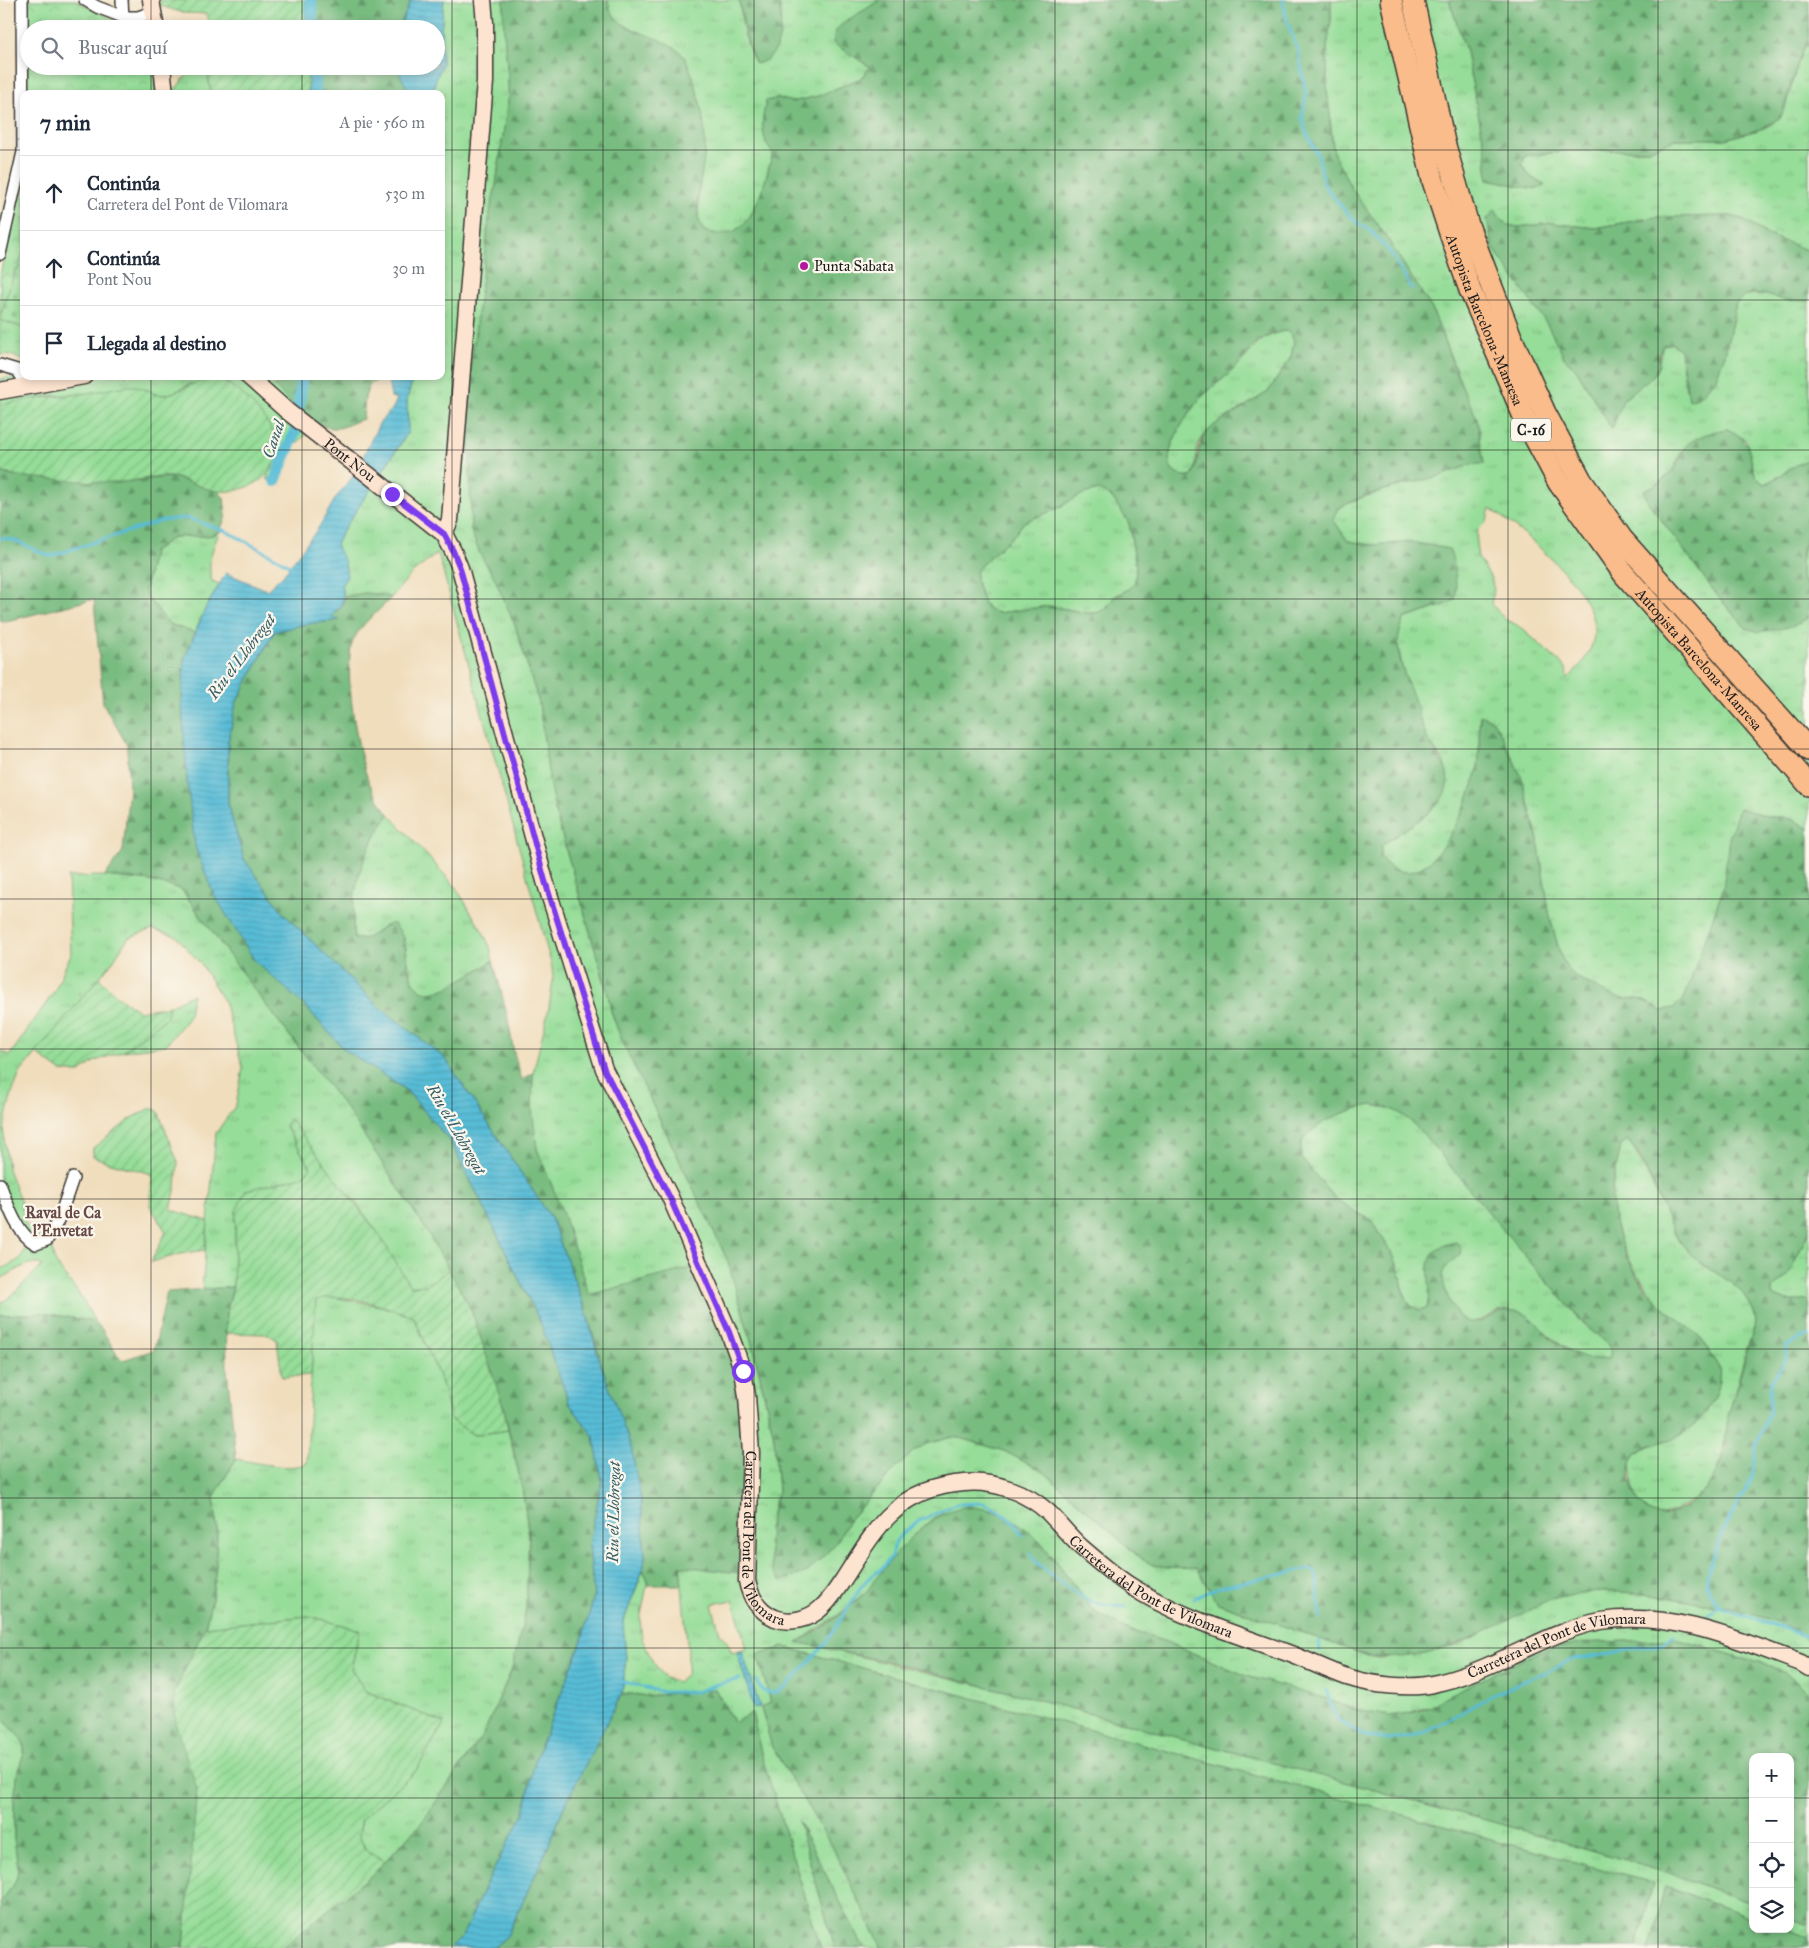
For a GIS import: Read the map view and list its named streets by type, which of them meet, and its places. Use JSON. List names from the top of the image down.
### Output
{
  "streets": {
    "highway": ["Autopista Barcelona-Manresa", "C-16"],
    "street": ["Pont Nou", "Carretera del Pont de Vilomara"]
  },
  "crossings": [
    ["Pont Nou", "Carretera del Pont de Vilomara"]
  ],
  "districts": ["Raval de Ca l'Envetat"],
  "water": ["Canal", "Riu el Llobregat"],
  "places": ["Punta Sabata"],
  "page": {
    "search": "Buscar aquí",
    "heading": ["7 min", "A pie · 560 m"],
    "list": [
      ["Continúa", "Carretera del Pont de Vilomara", "530 m"],
      ["Continúa", "Pont Nou", "30 m"],
      "Llegada al destino"
    ],
    "map_buttons": ["+", "−"]
  }
}
